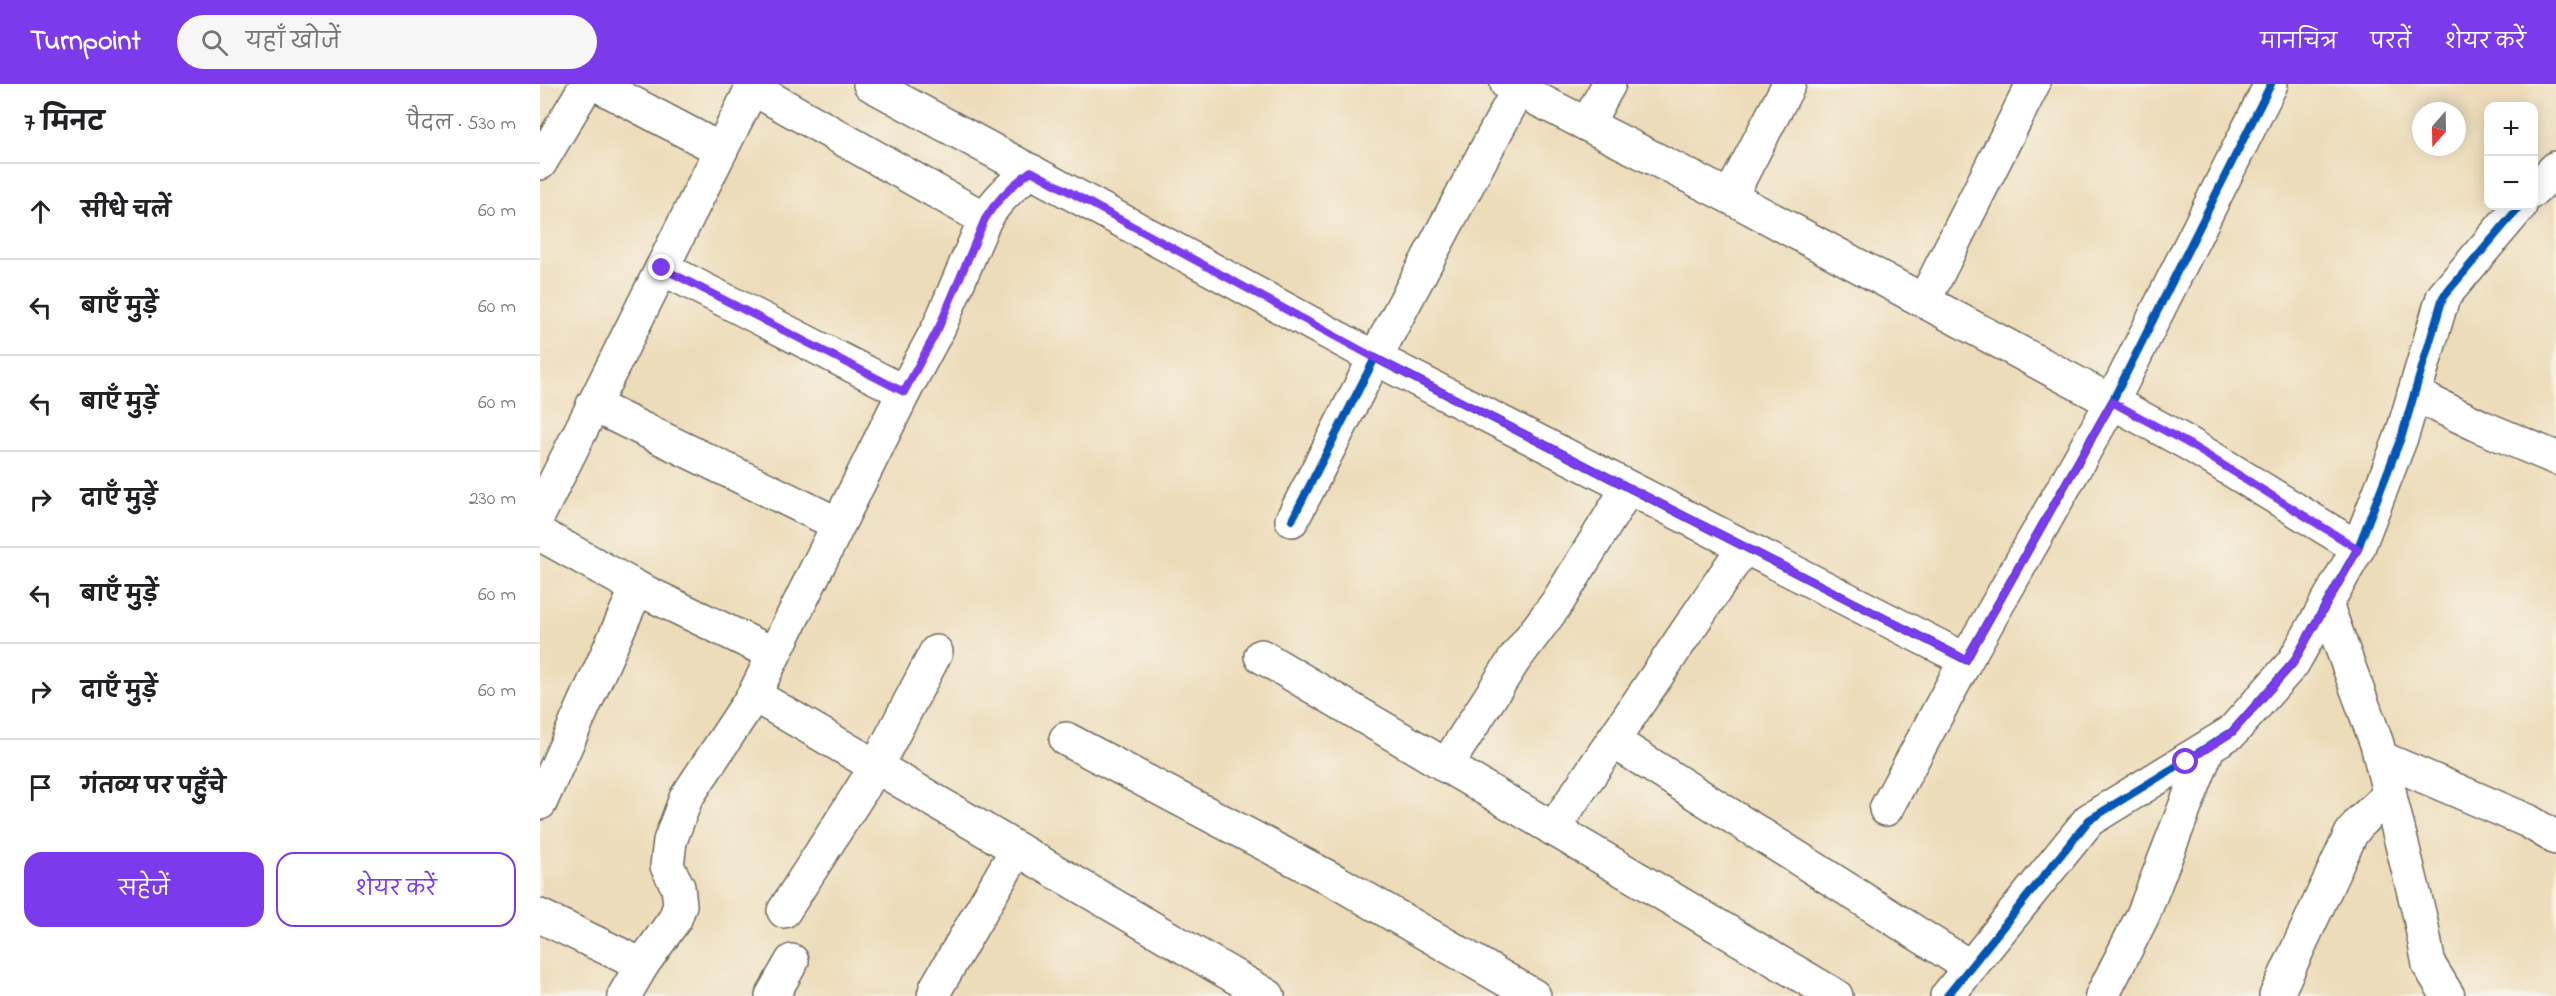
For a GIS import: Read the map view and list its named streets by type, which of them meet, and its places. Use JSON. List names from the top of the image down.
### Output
{
  "north": "bottom",
  "page": {
    "header": "Turnpoint",
    "search": "यहाँ खोजें",
    "nav": ["मानचित्र", "परतें", "शेयर करें"],
    "heading": ["7 मिनट", "पैदल · 530 m"],
    "map_buttons": ["+", "−"],
    "list": [
      ["सीधे चलें", "60 m"],
      ["बाएँ मुड़ें", "60 m"],
      ["बाएँ मुड़ें", "60 m"],
      ["दाएँ मुड़ें", "230 m"],
      ["बाएँ मुड़ें", "60 m"],
      ["दाएँ मुड़ें", "60 m"],
      "गंतव्य पर पहुँचे"
    ],
    "buttons": ["सहेजें", "शेयर करें"]
  }
}
